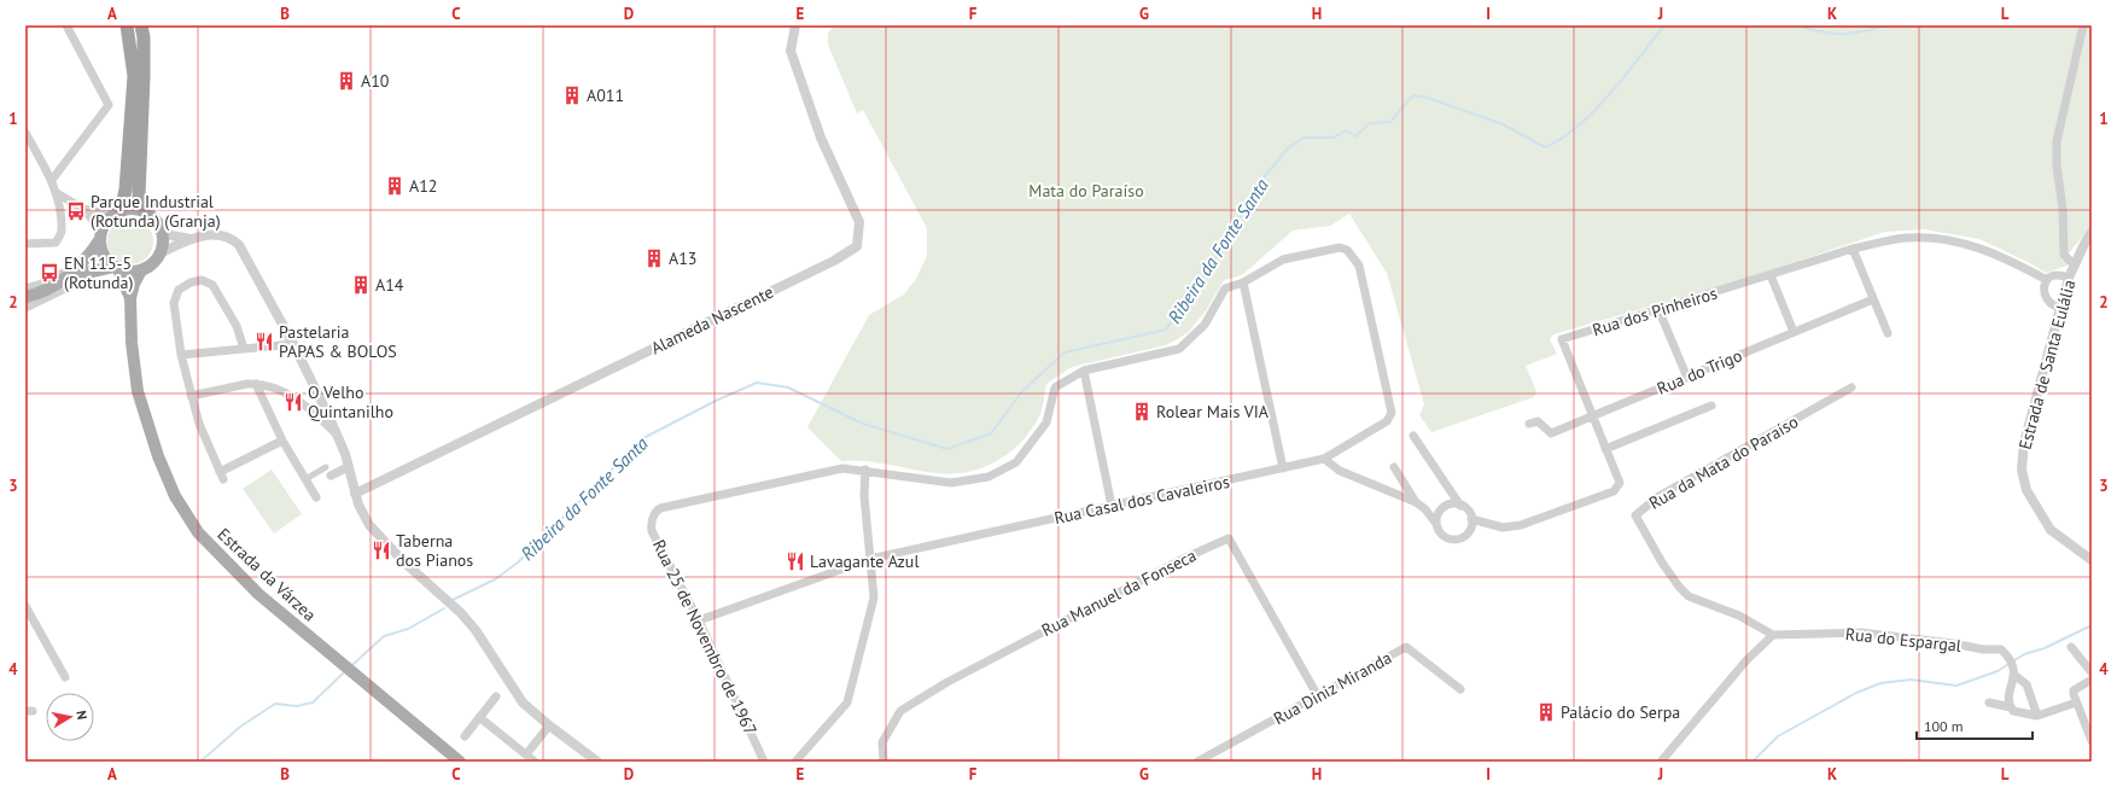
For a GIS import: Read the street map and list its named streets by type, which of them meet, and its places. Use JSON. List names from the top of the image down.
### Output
{
  "streets": {
    "main road": ["Estrada da Várzea"],
    "street": [
      "Rua dos Pinheiros",
      "Alameda Nascente",
      "Estrada de Santa Eulália",
      "Rua do Trigo",
      "Rua da Mata do Paraíso",
      "Rua Casal dos Cavaleiros",
      "Rua Manuel da Fonseca",
      "Rua 25 de Novembro de 1967",
      "Rua do Espargal",
      "Rua Diniz Miranda"
    ]
  },
  "crossings": [
    ["Rua dos Pinheiros", "Rua do Trigo"],
    ["Rua da Mata do Paraíso", "Rua do Espargal"],
    ["Rua Casal dos Cavaleiros", "Rua 25 de Novembro de 1967"],
    ["Rua Manuel da Fonseca", "Rua Diniz Miranda"]
  ],
  "water": ["Ribeira da Fonte Santa"],
  "parks": ["Mata do Paraíso"],
  "places": {
    "building": [
      "A10",
      "A011",
      "A12",
      "A13",
      "A14",
      "Rolear Mais VIA",
      "Palácio do Serpa"
    ],
    "bus stop": ["Parque Industrial (Rotunda) (Granja)", "EN 115-5 (Rotunda)"],
    "restaurant": [
      "Pastelaria PAPAS & BOLOS",
      "O Velho Quintanilho",
      "Taberna dos Pianos",
      "Lavagante Azul"
    ]
  },
  "scale_bar": "100 m",
  "north": "right",
  "grid": {
    "columns": [
      "A",
      "B",
      "C",
      "D",
      "E",
      "F",
      "G",
      "H",
      "I",
      "J",
      "K",
      "L"
    ],
    "rows": [
      "1",
      "2",
      "3",
      "4"
    ]
  }
}
